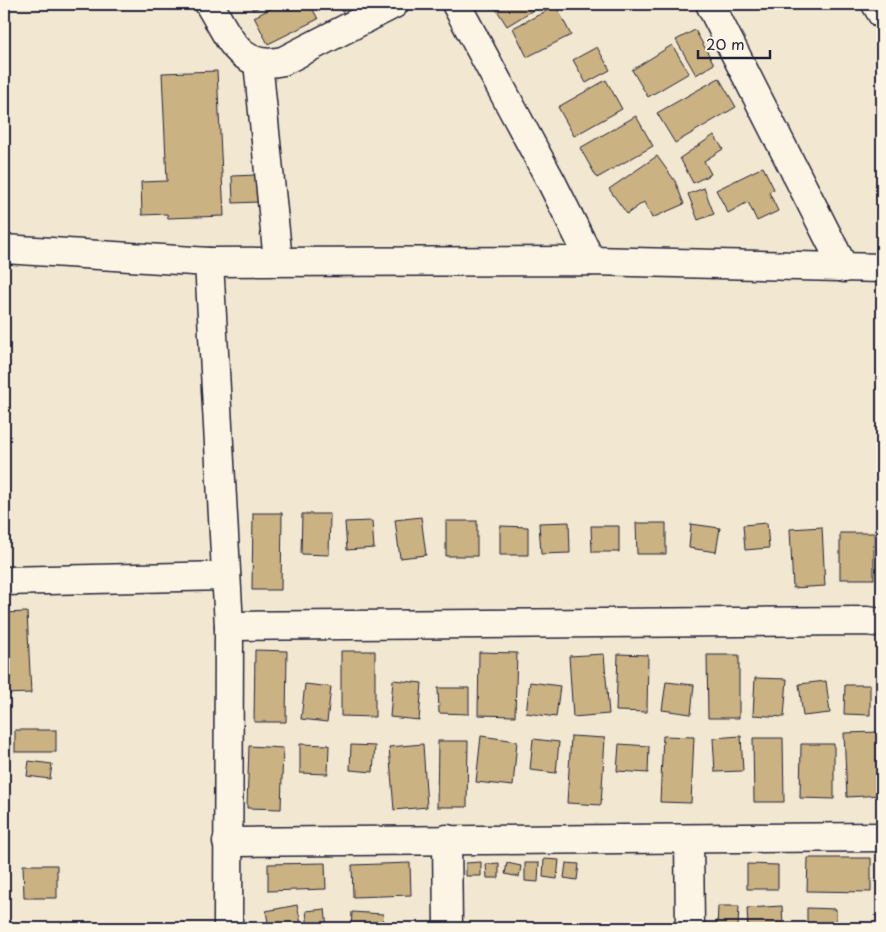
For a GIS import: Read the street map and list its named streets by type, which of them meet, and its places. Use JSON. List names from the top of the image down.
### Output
{
  "scale_bar": "20 m"
}
